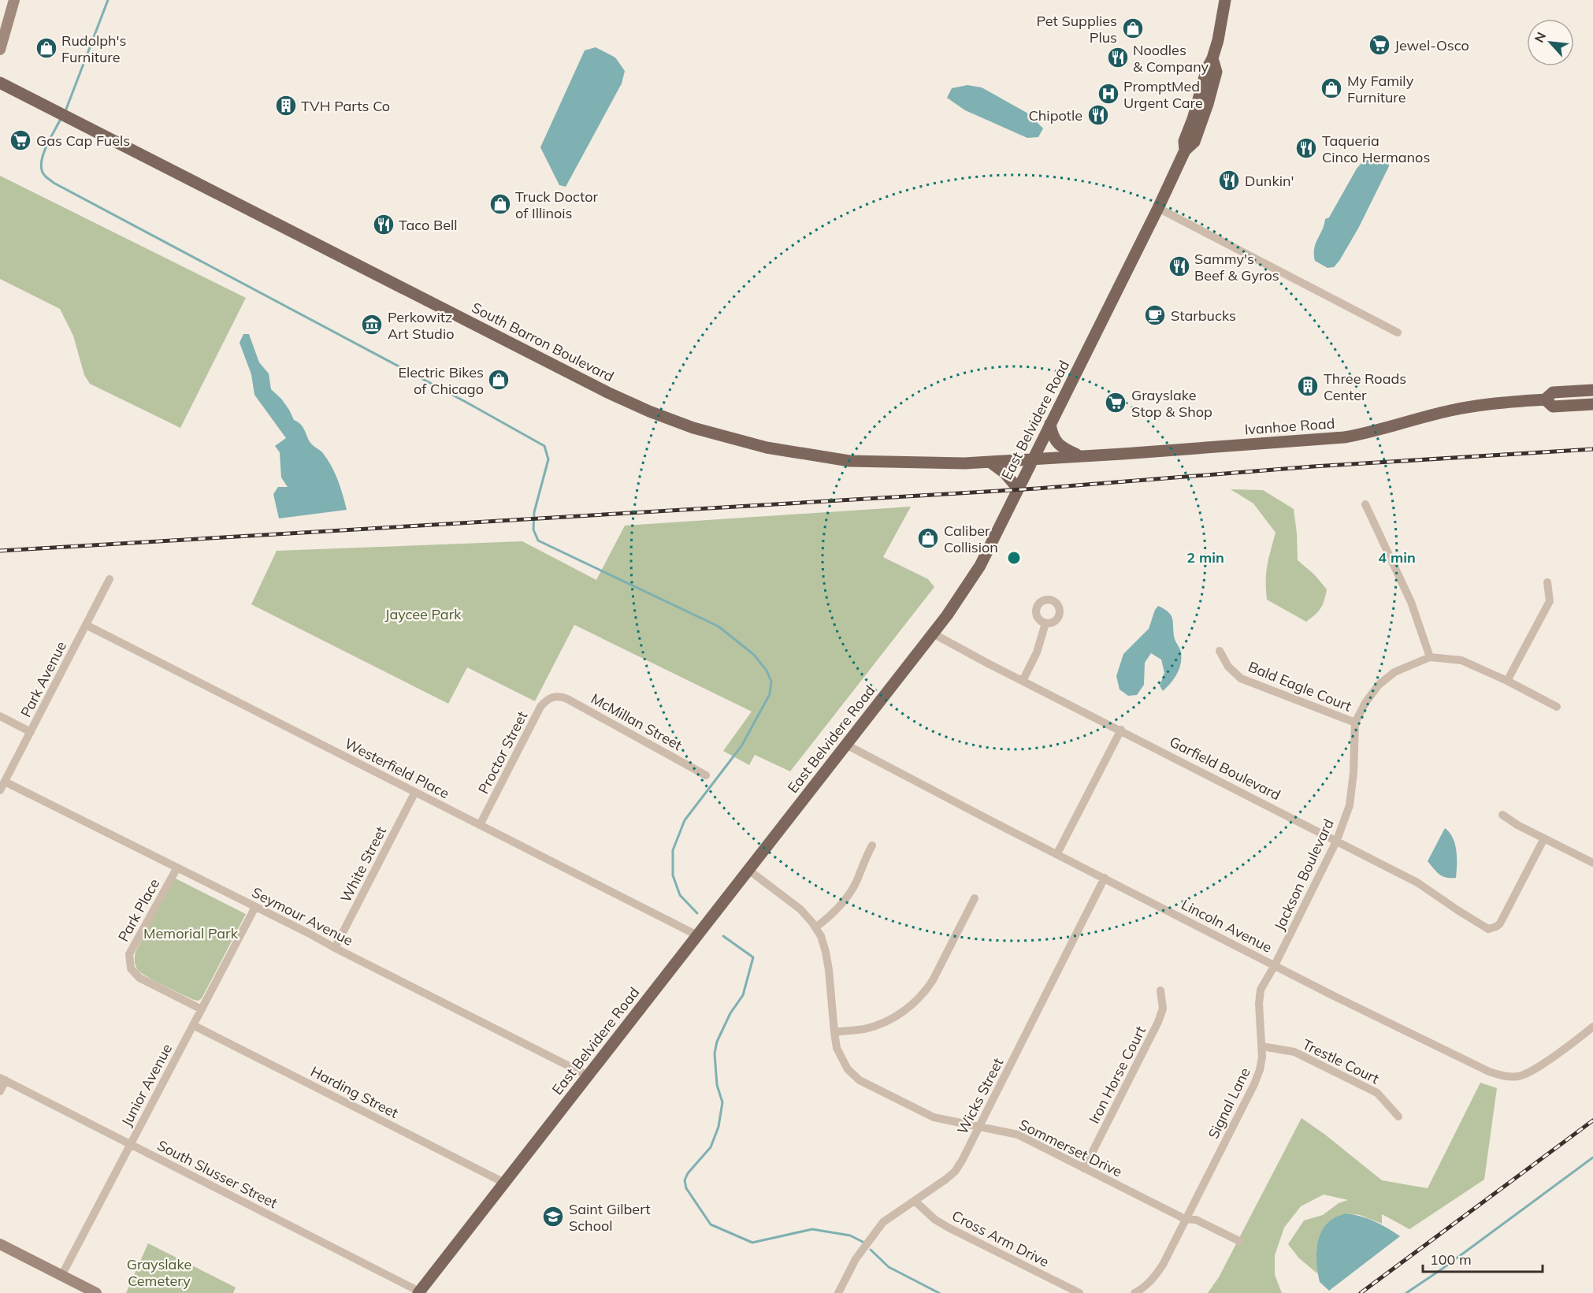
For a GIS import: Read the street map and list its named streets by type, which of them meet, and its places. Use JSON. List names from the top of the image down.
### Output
{
  "streets": {
    "main road": ["South Barron Boulevard", "East Belvidere Road", "Ivanhoe Road"],
    "street": [
      "Park Avenue",
      "Bald Eagle Court",
      "McMillan Street",
      "Proctor Street",
      "Westerfield Place",
      "Garfield Boulevard",
      "White Street",
      "Jackson Boulevard",
      "Park Place",
      "Seymour Avenue",
      "Lincoln Avenue",
      "Trestle Court",
      "Iron Horse Court",
      "Junior Avenue",
      "Harding Street",
      "Wicks Street",
      "Signal Lane",
      "Sommerset Drive",
      "South Slusser Street",
      "Cross Arm Drive"
    ]
  },
  "crossings": [
    ["South Barron Boulevard", "East Belvidere Road"],
    ["South Barron Boulevard", "Ivanhoe Road"],
    ["East Belvidere Road", "Ivanhoe Road"],
    ["East Belvidere Road", "Westerfield Place"],
    ["East Belvidere Road", "Garfield Boulevard"],
    ["East Belvidere Road", "Seymour Avenue"],
    ["East Belvidere Road", "Lincoln Avenue"],
    ["East Belvidere Road", "Harding Street"],
    ["East Belvidere Road", "Sommerset Drive"],
    ["East Belvidere Road", "South Slusser Street"],
    ["Park Avenue", "Westerfield Place"],
    ["Park Avenue", "Seymour Avenue"],
    ["Bald Eagle Court", "Jackson Boulevard"],
    ["McMillan Street", "Proctor Street"],
    ["Proctor Street", "Westerfield Place"],
    ["Westerfield Place", "White Street"],
    ["Garfield Boulevard", "Jackson Boulevard"],
    ["White Street", "Seymour Avenue"],
    ["Jackson Boulevard", "Lincoln Avenue"],
    ["Jackson Boulevard", "Signal Lane"],
    ["Park Place", "Seymour Avenue"],
    ["Park Place", "Junior Avenue"],
    ["Seymour Avenue", "Junior Avenue"],
    ["Lincoln Avenue", "Wicks Street"],
    ["Lincoln Avenue", "Signal Lane"],
    ["Trestle Court", "Signal Lane"],
    ["Iron Horse Court", "Sommerset Drive"],
    ["Junior Avenue", "Harding Street"],
    ["Junior Avenue", "South Slusser Street"],
    ["Wicks Street", "Sommerset Drive"],
    ["Wicks Street", "Cross Arm Drive"],
    ["Signal Lane", "Sommerset Drive"]
  ],
  "parks": ["Jaycee Park", "Memorial Park", "Grayslake Cemetery"],
  "places": {
    "shop": [
      "Pet Supplies Plus",
      "Rudolph's Furniture",
      "My Family Furniture",
      "Truck Doctor of Illinois",
      "Electric Bikes of Chicago",
      "Caliber Collision"
    ],
    "supermarket": ["Jewel-Osco", "Gas Cap Fuels", "Grayslake Stop & Shop"],
    "restaurant": [
      "Noodles & Company",
      "Chipotle",
      "Taqueria Cinco Hermanos",
      "Dunkin'",
      "Taco Bell",
      "Sammy's Beef & Gyros"
    ],
    "hospital": ["PromptMed Urgent Care"],
    "building": ["TVH Parts Co", "Three Roads Center"],
    "cafe": ["Starbucks"],
    "museum": ["Perkowitz Art Studio"],
    "school or university": ["Saint Gilbert School"]
  },
  "scale_bar": "100 m",
  "north": "top left",
  "rings": ["2 min", "4 min"]
}
